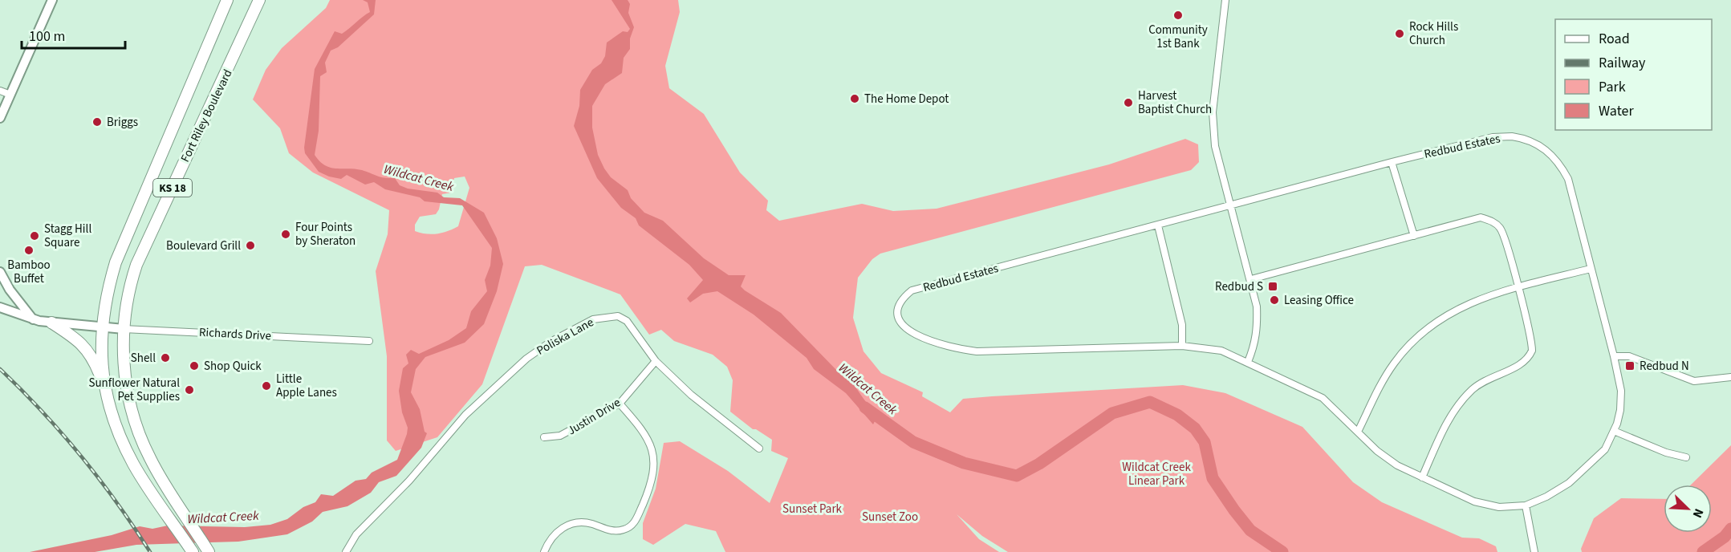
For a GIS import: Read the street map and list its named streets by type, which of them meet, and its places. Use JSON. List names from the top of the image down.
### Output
{
  "streets": {
    "highway": ["Fort Riley Boulevard", "KS 18"],
    "street": [
      "Redbud Estates",
      "Richards Drive",
      "Poliska Lane",
      "Justin Drive"
    ]
  },
  "crossings": [
    ["Fort Riley Boulevard", "Richards Drive"],
    ["Poliska Lane", "Justin Drive"]
  ],
  "water": ["Wildcat Creek"],
  "parks": ["Wildcat Creek Linear Park", "Sunset Park", "Sunset Zoo"],
  "places": {
    "other": [
      "Community 1st Bank",
      "Rock Hills Church",
      "The Home Depot",
      "Harvest Baptist Church",
      "Briggs",
      "Four Points by Sheraton",
      "Stagg Hill Square",
      "Boulevard Grill",
      "Bamboo Buffet",
      "Leasing Office",
      "Shell",
      "Shop Quick",
      "Little Apple Lanes",
      "Sunflower Natural Pet Supplies"
    ],
    "transit": ["Redbud S", "Redbud N"]
  },
  "legend": [
    "Road",
    "Railway",
    "Park",
    "Water"
  ],
  "scale_bar": "100 m",
  "north": "bottom right"
}
